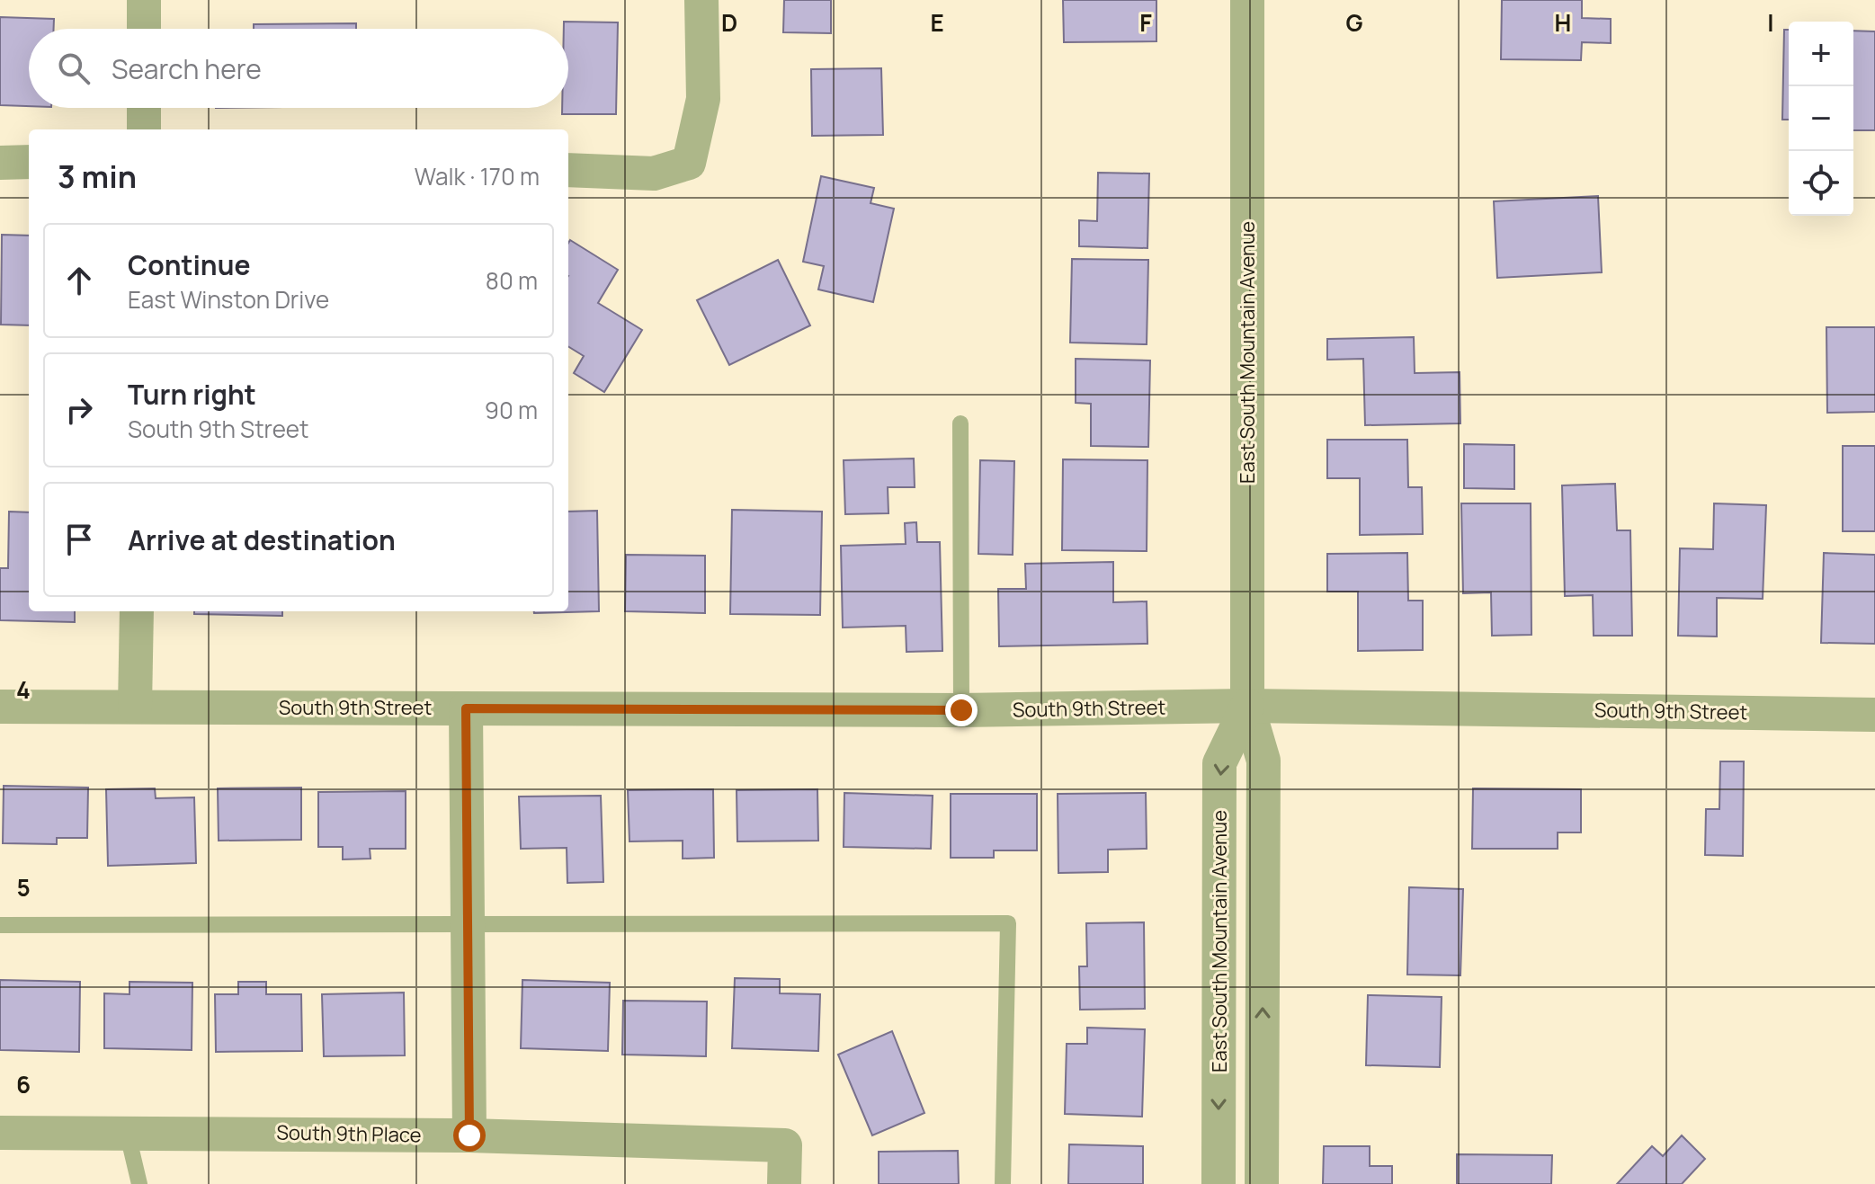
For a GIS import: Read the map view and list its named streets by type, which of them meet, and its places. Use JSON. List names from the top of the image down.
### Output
{
  "streets": {
    "street": ["East South Mountain Avenue", "South 9th Street", "South 9th Place"]
  },
  "crossings": [
    ["East South Mountain Avenue", "South 9th Street"]
  ],
  "page": {
    "map_buttons": ["+", "−"],
    "search": "Search here",
    "heading": ["3 min", "Walk · 170 m"],
    "list": [
      ["Continue", "East Winston Drive", "80 m"],
      ["Turn right", "South 9th Street", "90 m"],
      "Arrive at destination"
    ]
  },
  "grid": {
    "columns": [
      "D",
      "E",
      "F",
      "G",
      "H",
      "I"
    ],
    "rows": ["4", "5", "6"]
  }
}
